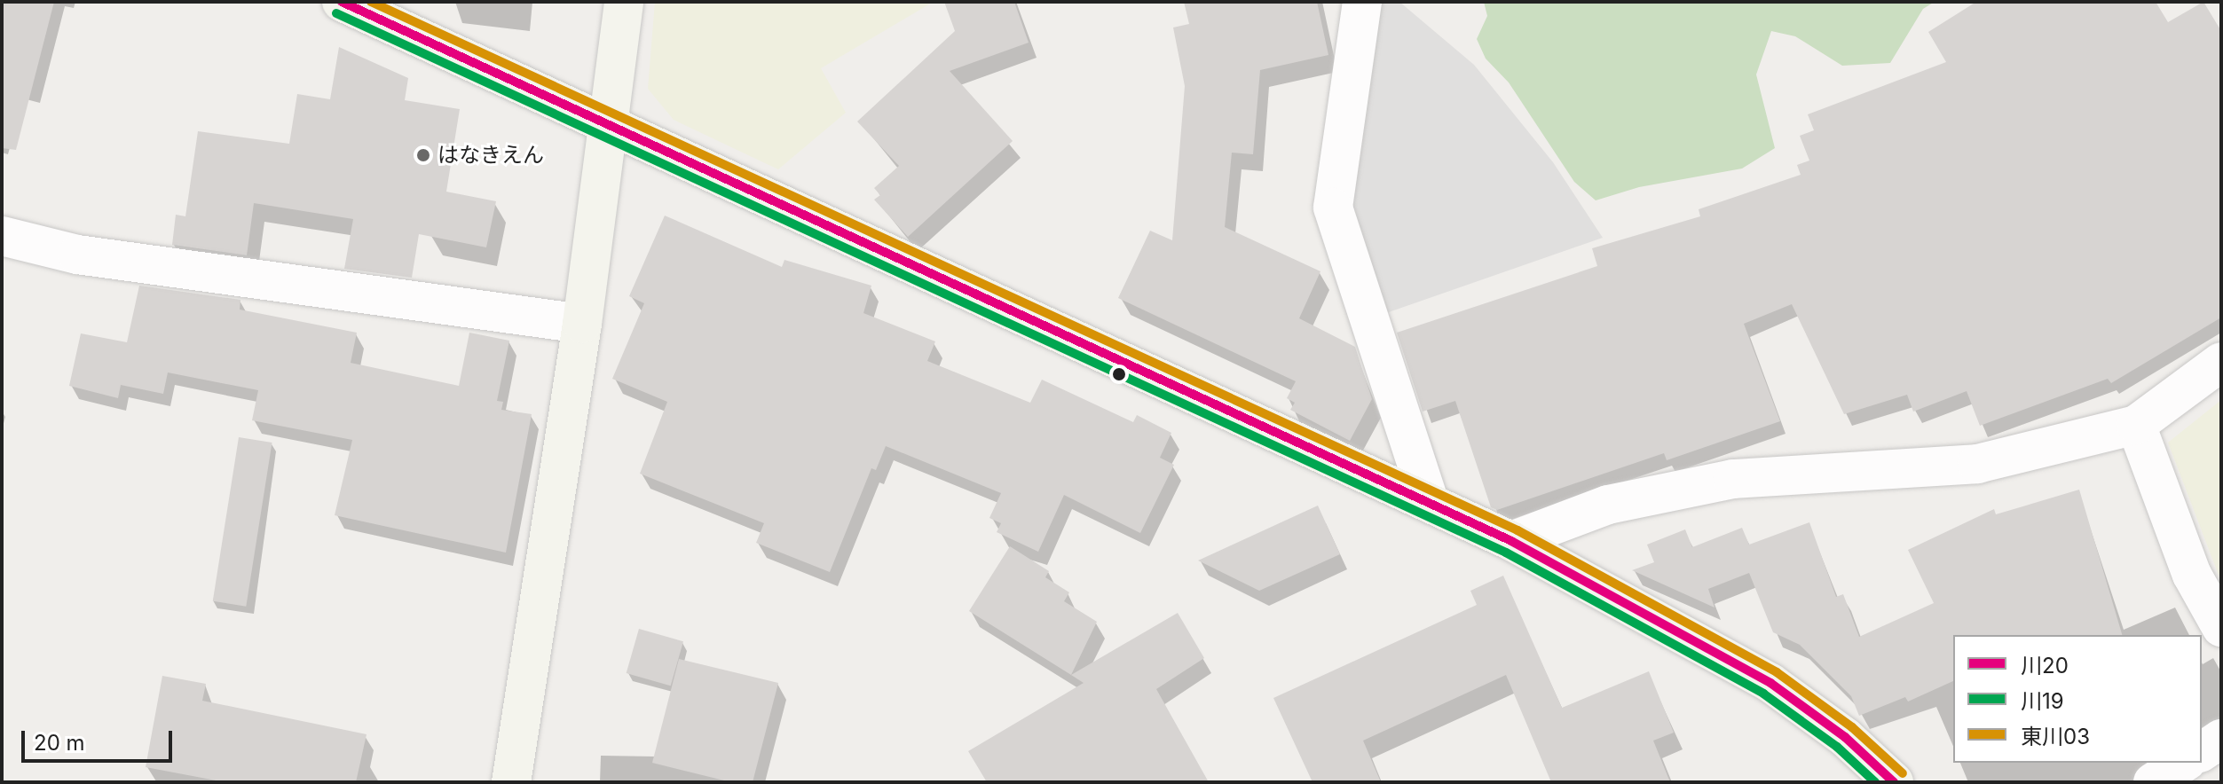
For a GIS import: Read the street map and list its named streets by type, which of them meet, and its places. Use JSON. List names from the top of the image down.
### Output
{
  "places": ["はなきえん"],
  "lines": ["transit line 川20", "transit line 東川03", "transit line 川19"],
  "legend": ["川20", "川19", "東川03"],
  "scale_bar": "20 m"
}
